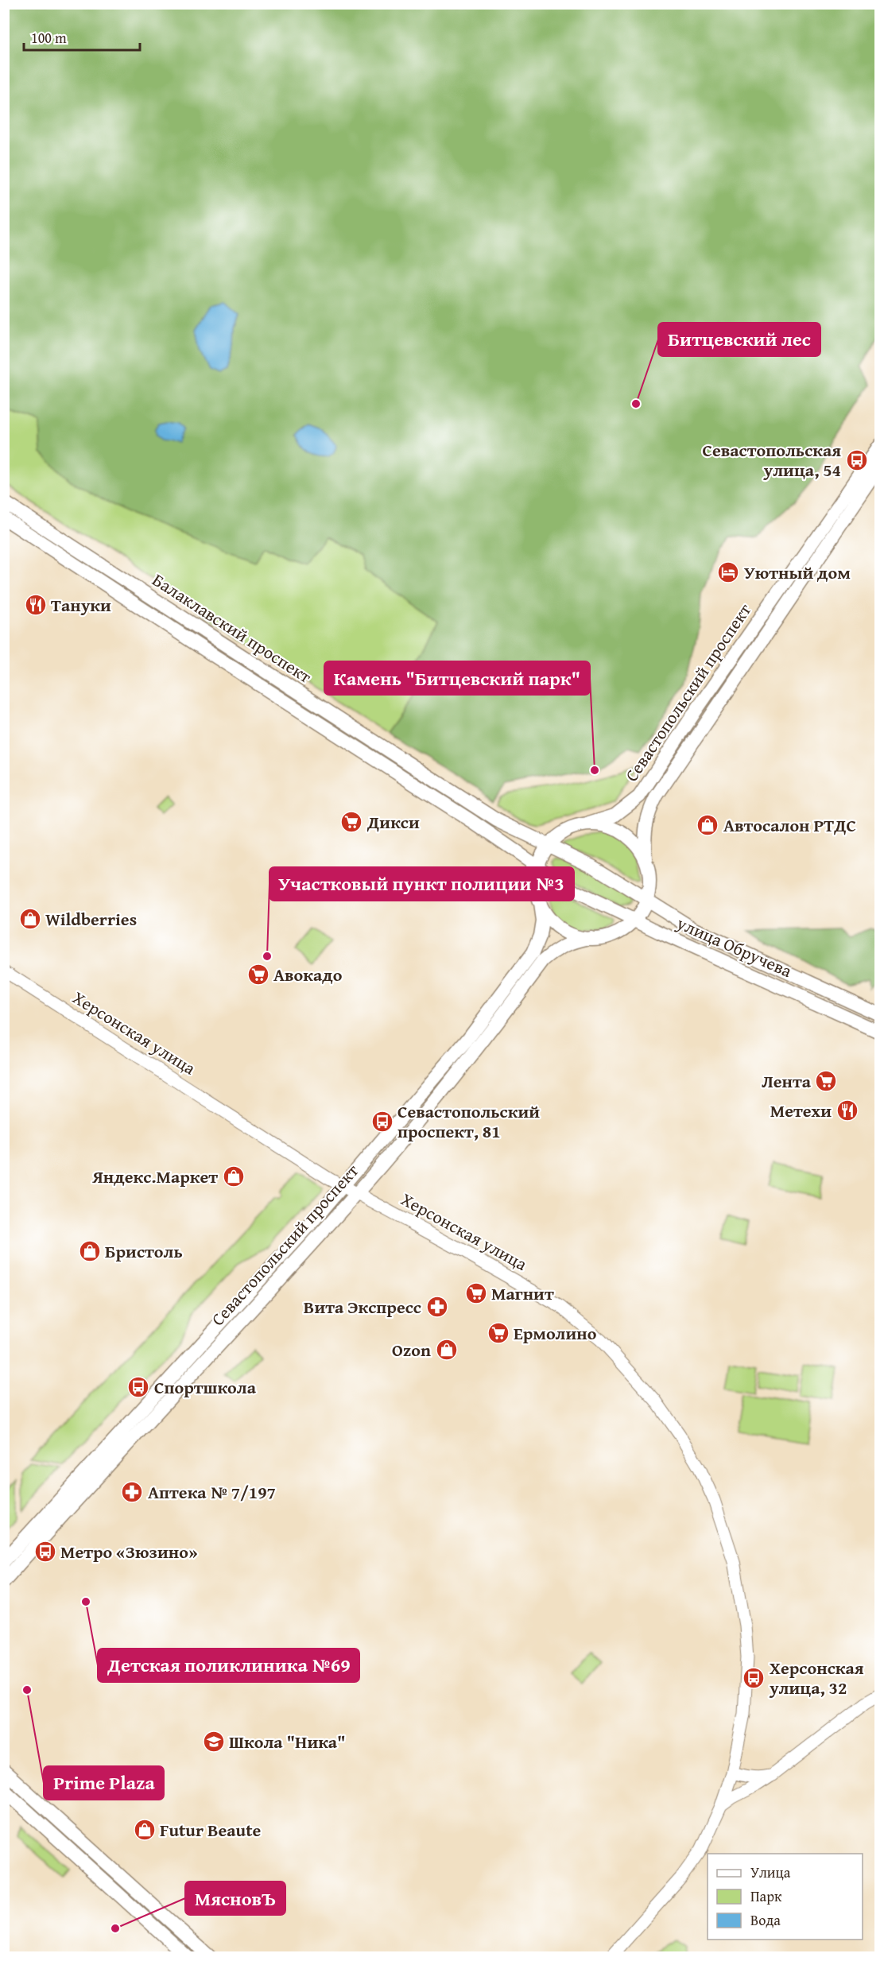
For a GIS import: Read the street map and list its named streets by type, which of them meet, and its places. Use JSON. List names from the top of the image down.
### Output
{
  "streets": {
    "main road": ["Балаклавский проспект", "Севастопольский проспект", "улица Обручева"],
    "street": ["Херсонская улица"]
  },
  "crossings": [
    ["Балаклавский проспект", "Севастопольский проспект"],
    ["Балаклавский проспект", "улица Обручева"],
    ["Севастопольский проспект", "улица Обручева"],
    ["Севастопольский проспект", "Херсонская улица"]
  ],
  "places": {
    "other": [
      "Битцевский лес",
      "Камень \"Битцевский парк\"",
      "Участковый пункт полиции №3",
      "Детская поликлиника №69",
      "Prime Plaza",
      "МясновЪ"
    ],
    "bus stop": [
      "Севастопольская улица, 54",
      "Севастопольский проспект, 81",
      "Спортшкола",
      "Метро «Зюзино»",
      "Херсонская улица, 32"
    ],
    "hotel": ["Уютный дом"],
    "restaurant": ["Тануки", "Метехи"],
    "supermarket": [
      "Дикси",
      "Авокадо",
      "Лента",
      "Магнит",
      "Ермолино"
    ],
    "shop": [
      "Автосалон РТДС",
      "Wildberries",
      "Яндекс.Маркет",
      "Бристоль",
      "Ozon",
      "Futur Beaute"
    ],
    "pharmacy": ["Вита Экспресс", "Аптека № 7/197"],
    "school or university": ["Школа \"Ника\""]
  },
  "legend": ["Улица", "Парк", "Вода"],
  "scale_bar": "100 m"
}
